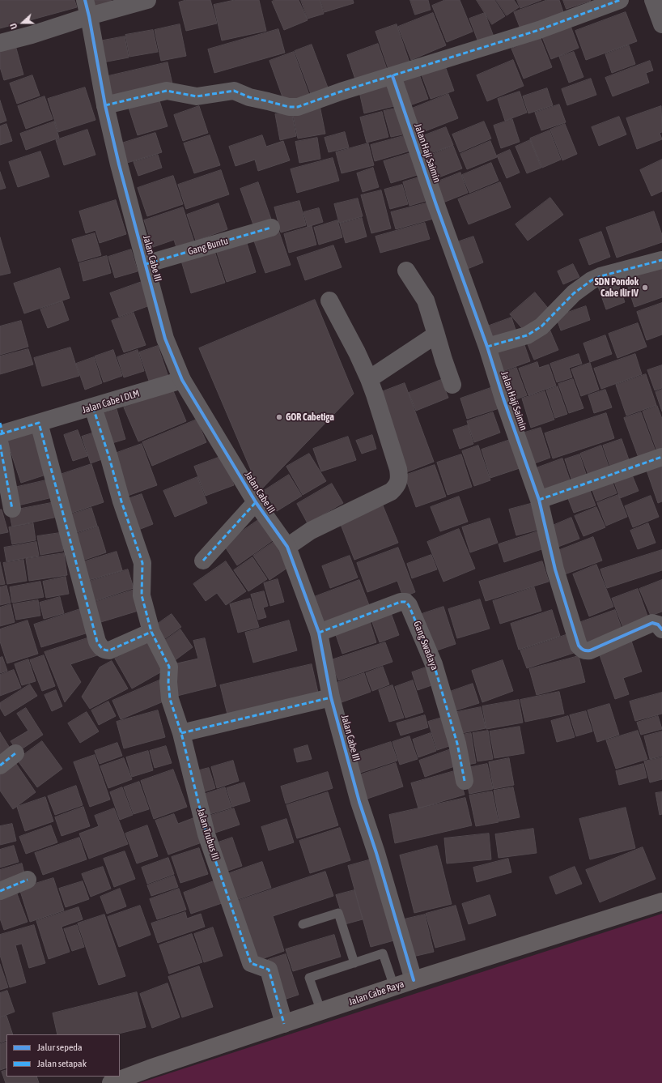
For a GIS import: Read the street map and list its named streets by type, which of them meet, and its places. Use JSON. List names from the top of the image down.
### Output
{
  "streets": {
    "main road": ["Jalan Cabe Raya"],
    "street": [
      "Jalan Haji Saimin",
      "Gang Buntu",
      "Jalan Cabe III",
      "Jalan Cabe I DLM",
      "Gang Swadaya",
      "Jalan Trubus III"
    ]
  },
  "crossings": [
    ["Gang Buntu", "Jalan Cabe III"],
    ["Jalan Cabe III", "Jalan Cabe I DLM"],
    ["Jalan Cabe III", "Gang Swadaya"],
    ["Jalan Cabe III", "Jalan Cabe Raya"],
    ["Jalan Cabe I DLM", "Jalan Trubus III"],
    ["Jalan Trubus III", "Jalan Cabe Raya"]
  ],
  "places": ["SDN Pondok Cabe Ilir IV", "GOR Cabetiga"],
  "legend": ["Jalur sepeda", "Jalan setapak"],
  "north": "left"
}
